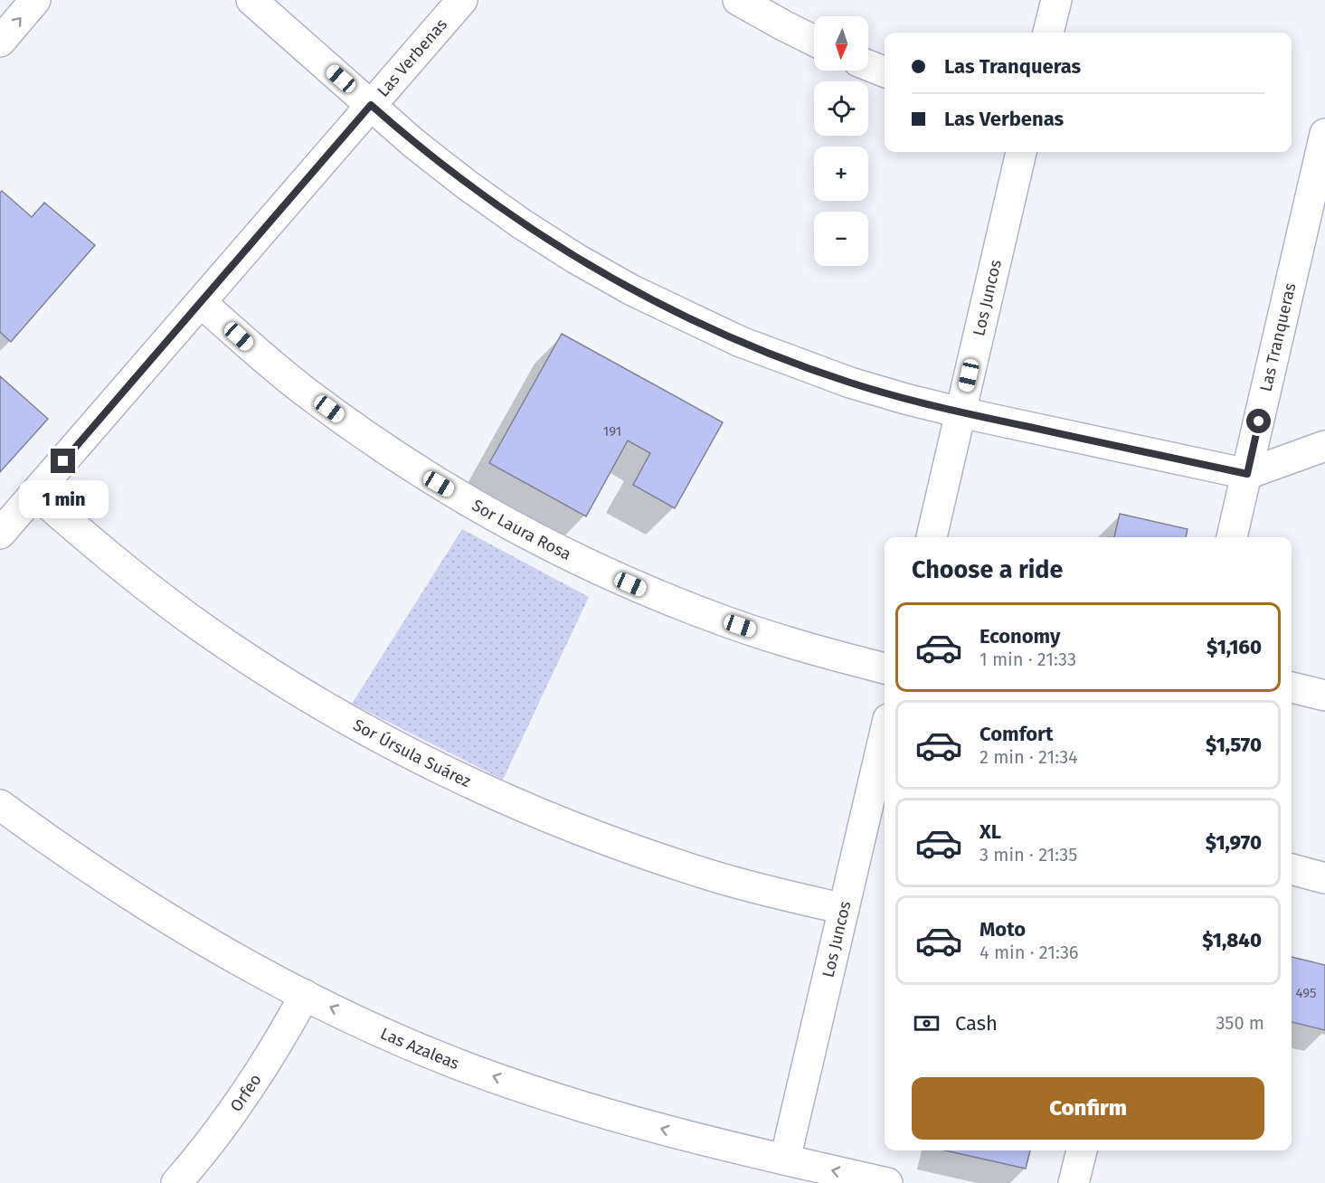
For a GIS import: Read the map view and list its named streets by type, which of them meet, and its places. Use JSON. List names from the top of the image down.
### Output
{
  "streets": {
    "street": [
      "Las Verbenas",
      "Los Juncos",
      "Las Tranqueras",
      "Sor Laura Rosa",
      "Sor Úrsula Suárez",
      "Las Azaleas",
      "Orfeo"
    ]
  },
  "crossings": [
    ["Las Verbenas", "Sor Laura Rosa"],
    ["Las Verbenas", "Sor Úrsula Suárez"],
    ["Los Juncos", "Sor Úrsula Suárez"],
    ["Los Juncos", "Las Azaleas"],
    ["Las Azaleas", "Orfeo"]
  ],
  "one_way": ["Las Azaleas"],
  "house_numbers": ["191", "495"],
  "north": "bottom",
  "page": {
    "map_buttons": ["+", "−"],
    "banner": ["Las Tranqueras", "Las Verbenas"],
    "bubble": "1 min",
    "heading": "Choose a ride",
    "list": [
      {
        "name": "Economy",
        "note": "1 min · 21:33",
        "value": "$1,160"
      },
      {
        "name": "Comfort",
        "note": "2 min · 21:34",
        "value": "$1,570"
      },
      {
        "name": "XL",
        "note": "3 min · 21:35",
        "value": "$1,970"
      },
      {
        "name": "Moto",
        "note": "4 min · 21:36",
        "value": "$1,840"
      }
    ],
    "pay": ["Cash", "350 m"],
    "buttons": "Confirm"
  }
}
